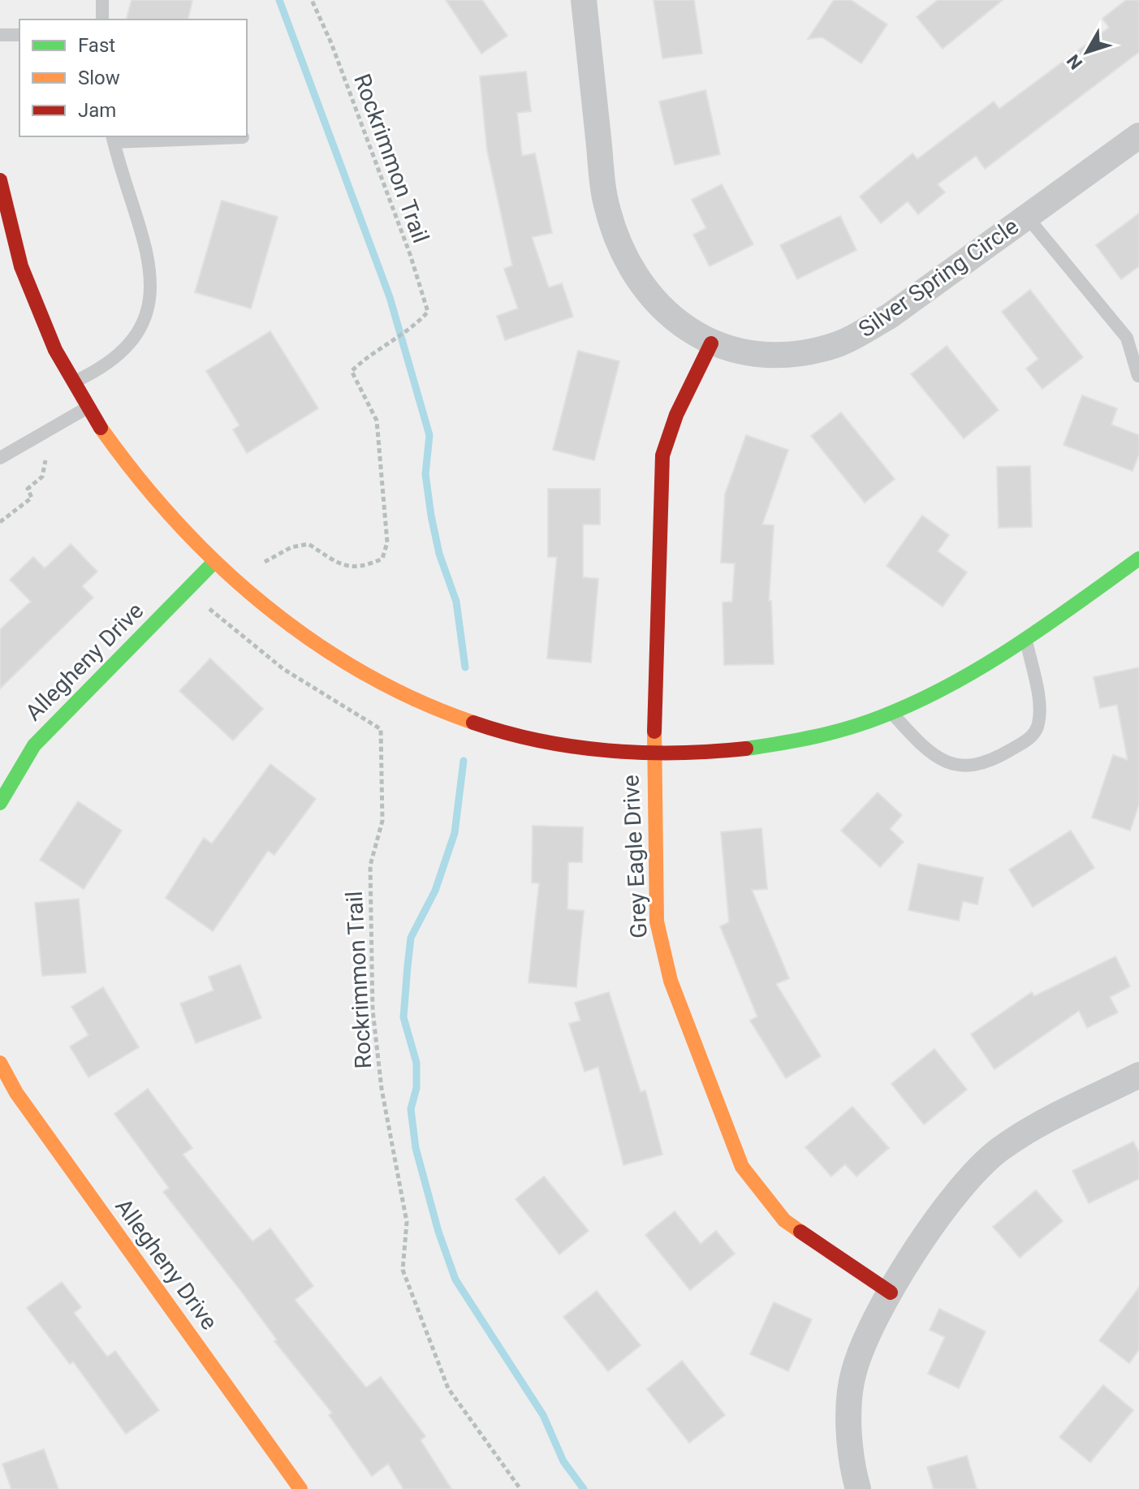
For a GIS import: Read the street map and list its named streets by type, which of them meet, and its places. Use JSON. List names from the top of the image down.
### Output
{
  "streets": {
    "street": ["Silver Spring Circle", "Allegheny Drive", "Grey Eagle Drive"],
    "path": ["Rockrimmon Trail"]
  },
  "crossings": [
    ["Silver Spring Circle", "Grey Eagle Drive"]
  ],
  "legend": ["Fast", "Slow", "Jam"],
  "north": "bottom left"
}
